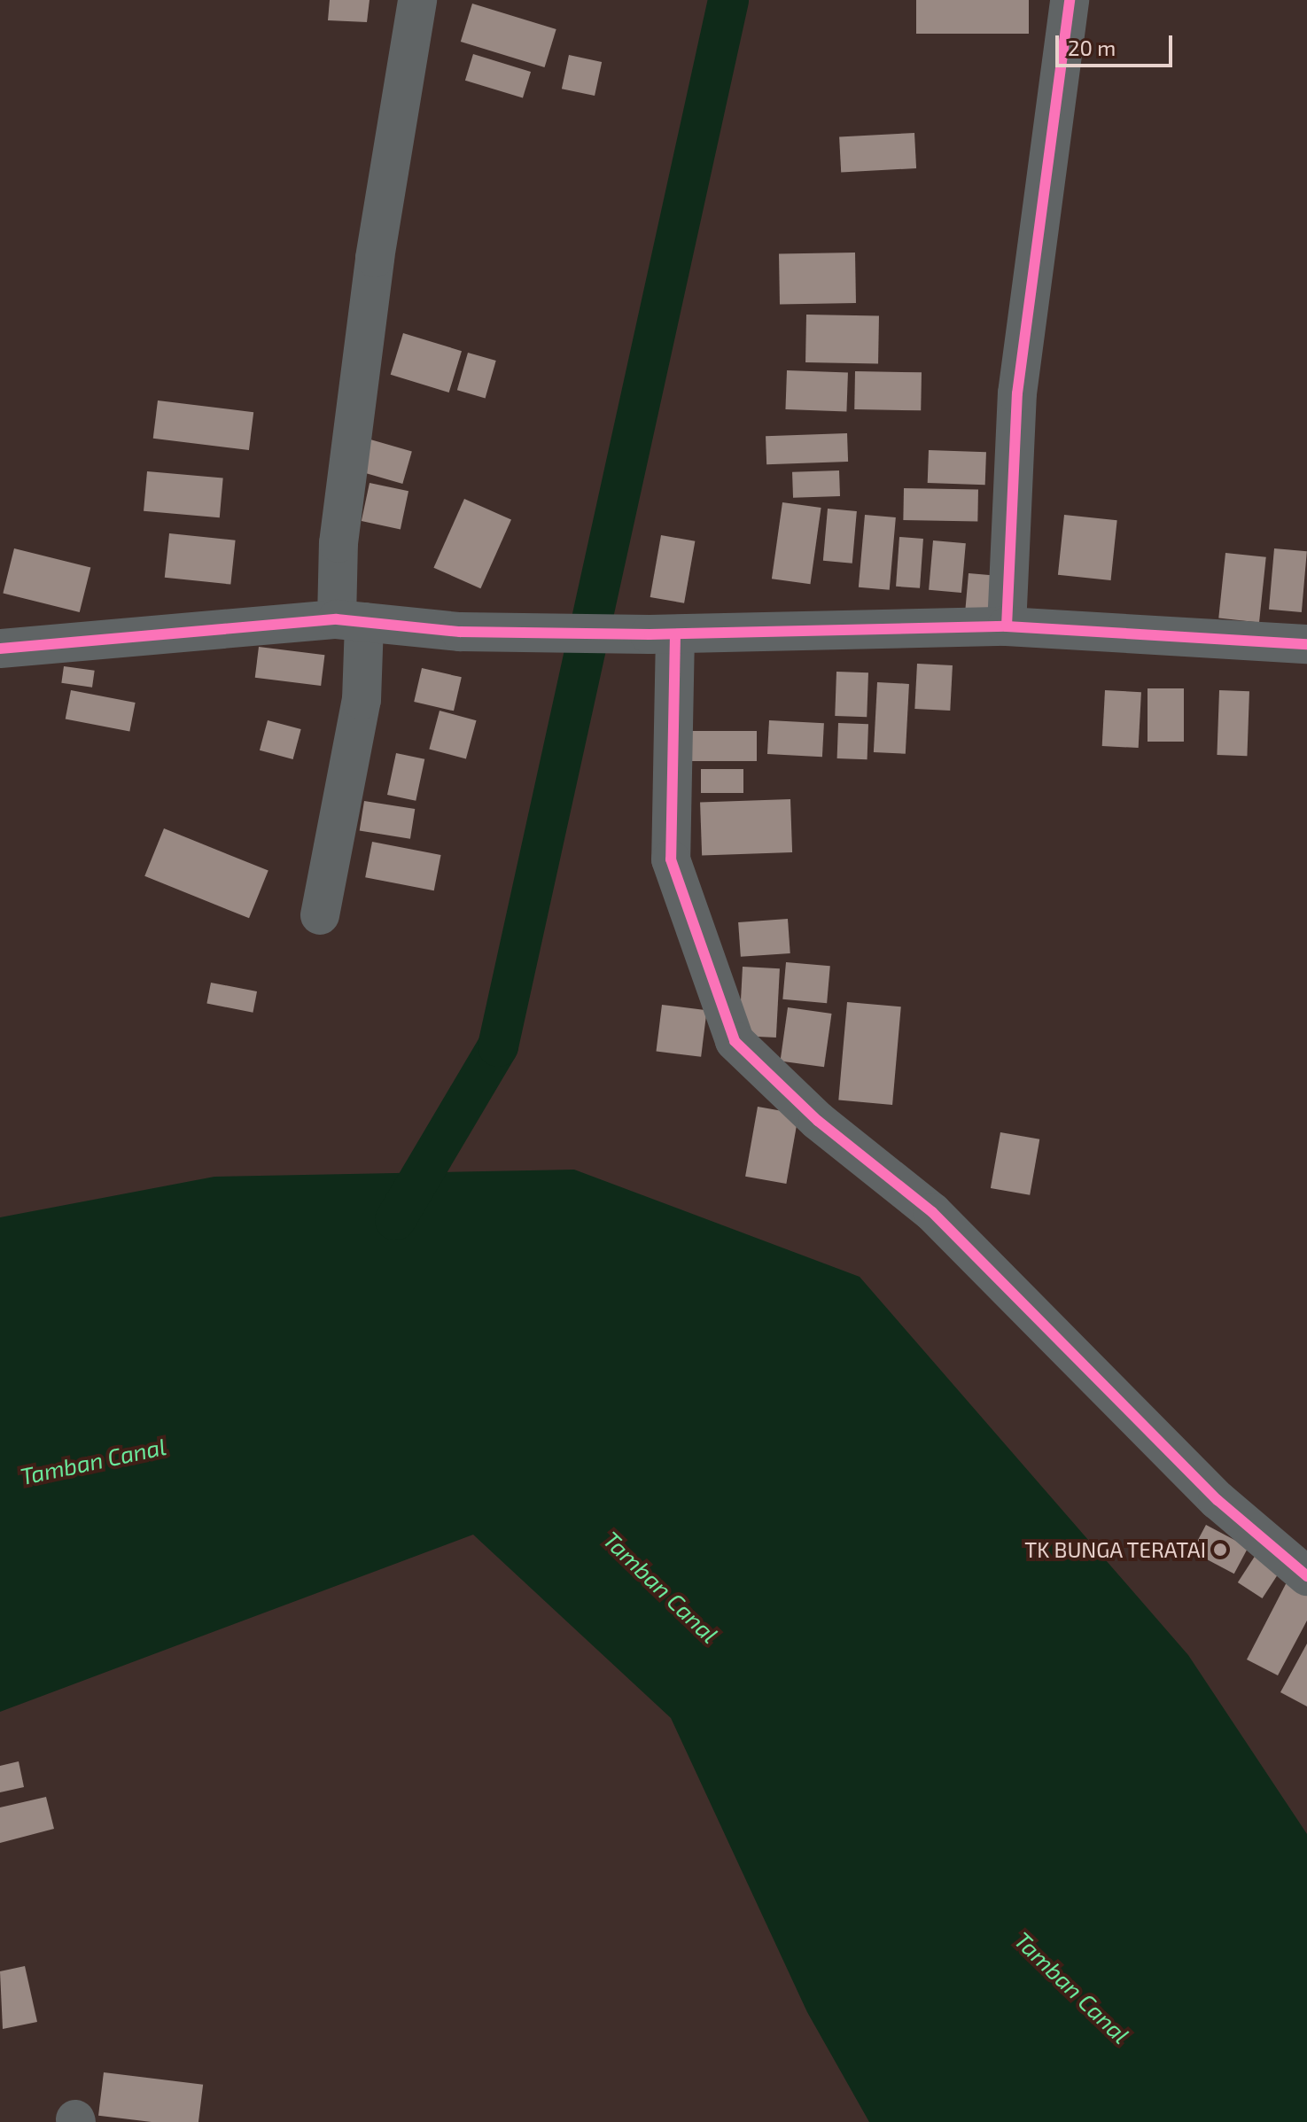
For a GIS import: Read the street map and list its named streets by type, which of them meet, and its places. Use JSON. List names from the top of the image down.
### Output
{
  "water": ["Tamban Canal"],
  "places": ["TK BUNGA TERATAI"],
  "scale_bar": "20 m"
}
